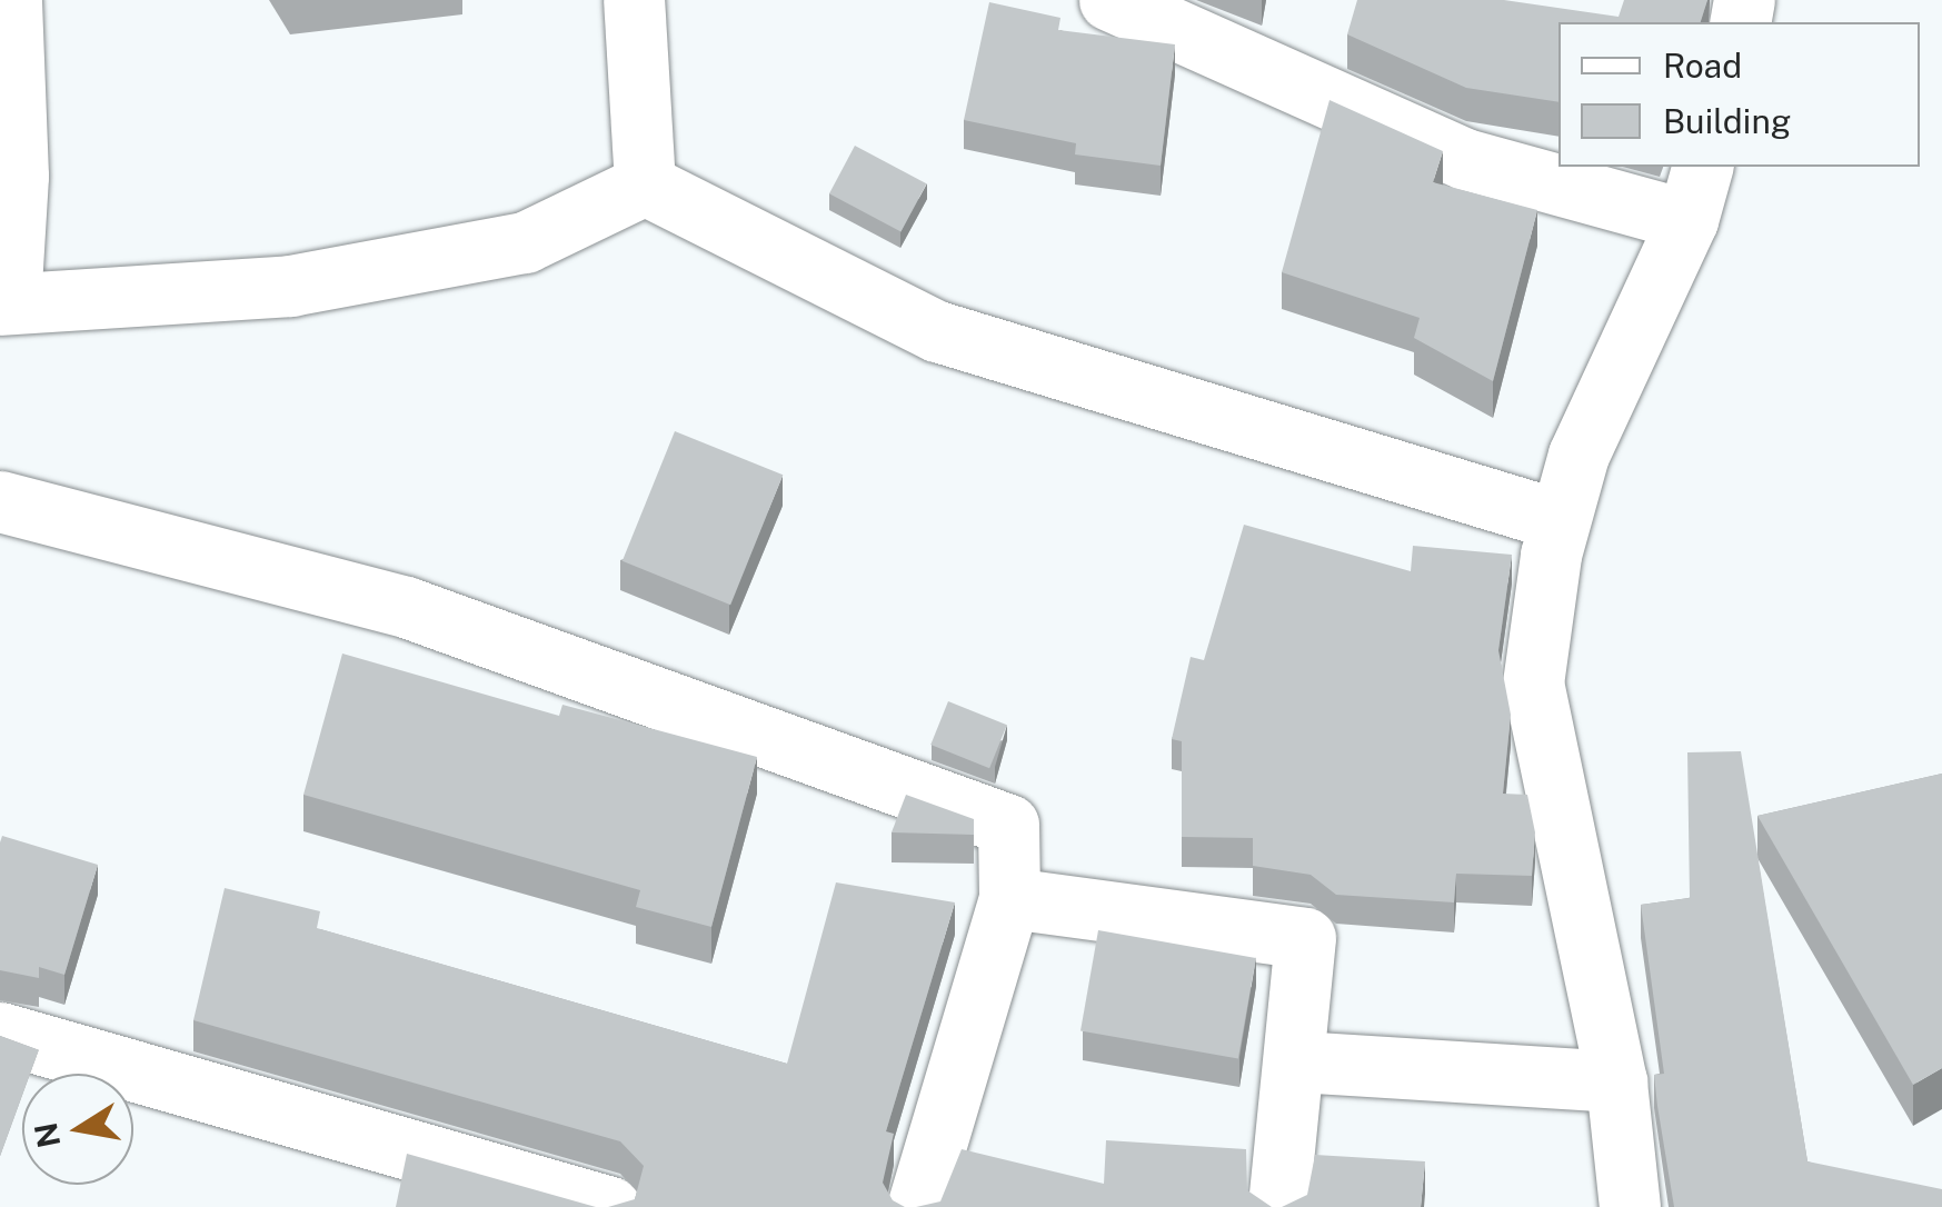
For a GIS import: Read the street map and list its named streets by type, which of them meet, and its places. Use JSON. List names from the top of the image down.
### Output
{
  "legend": ["Road", "Building"],
  "north": "left"
}
